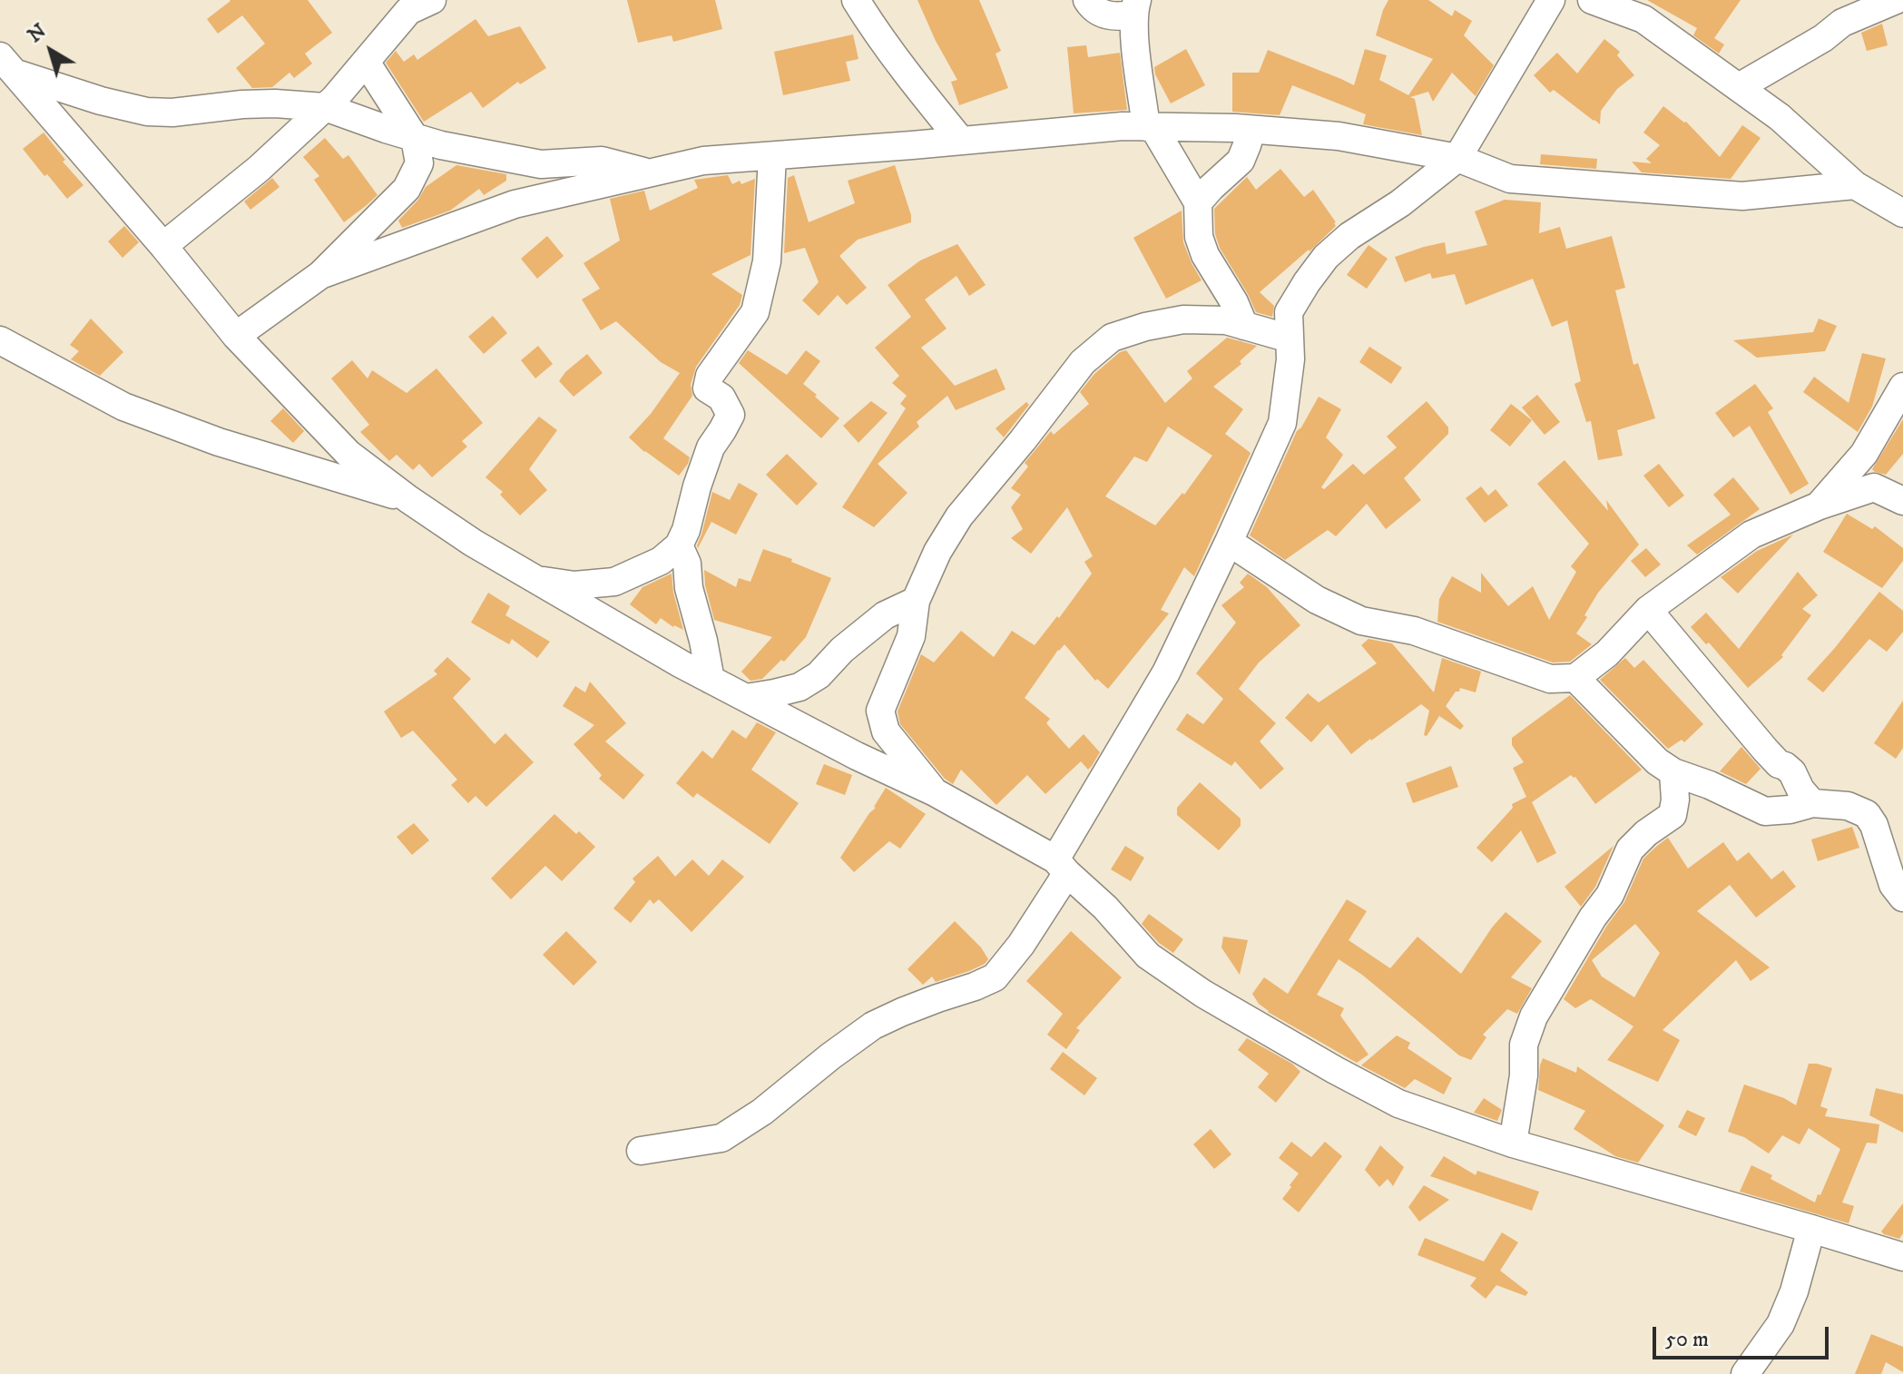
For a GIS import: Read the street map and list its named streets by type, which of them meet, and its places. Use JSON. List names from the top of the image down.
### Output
{
  "scale_bar": "50 m",
  "north": "top left"
}
